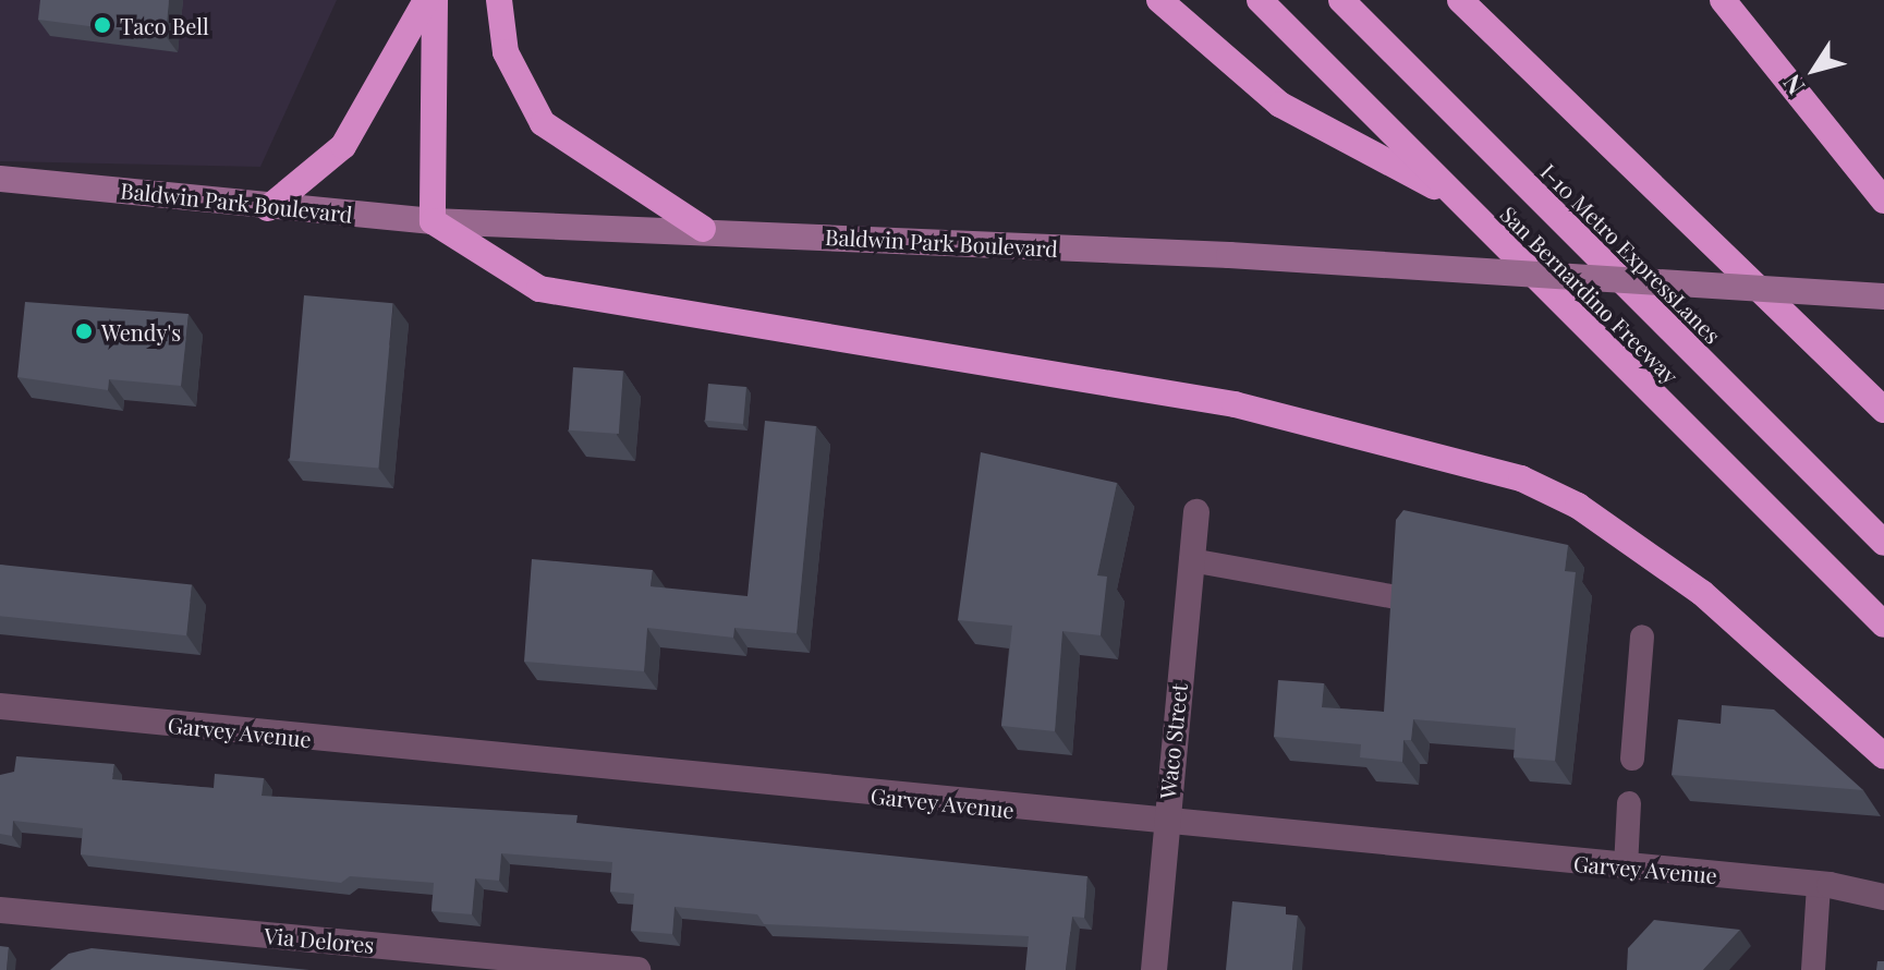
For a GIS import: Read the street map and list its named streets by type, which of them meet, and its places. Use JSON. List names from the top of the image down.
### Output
{
  "streets": {
    "highway": ["I-10 Metro ExpressLanes", "San Bernardino Freeway"],
    "main road": ["Baldwin Park Boulevard"],
    "street": ["Garvey Avenue", "Waco Street", "Via Delores"]
  },
  "crossings": [
    ["Garvey Avenue", "Waco Street"]
  ],
  "places": ["Taco Bell", "Wendy's"],
  "north": "bottom left"
}
